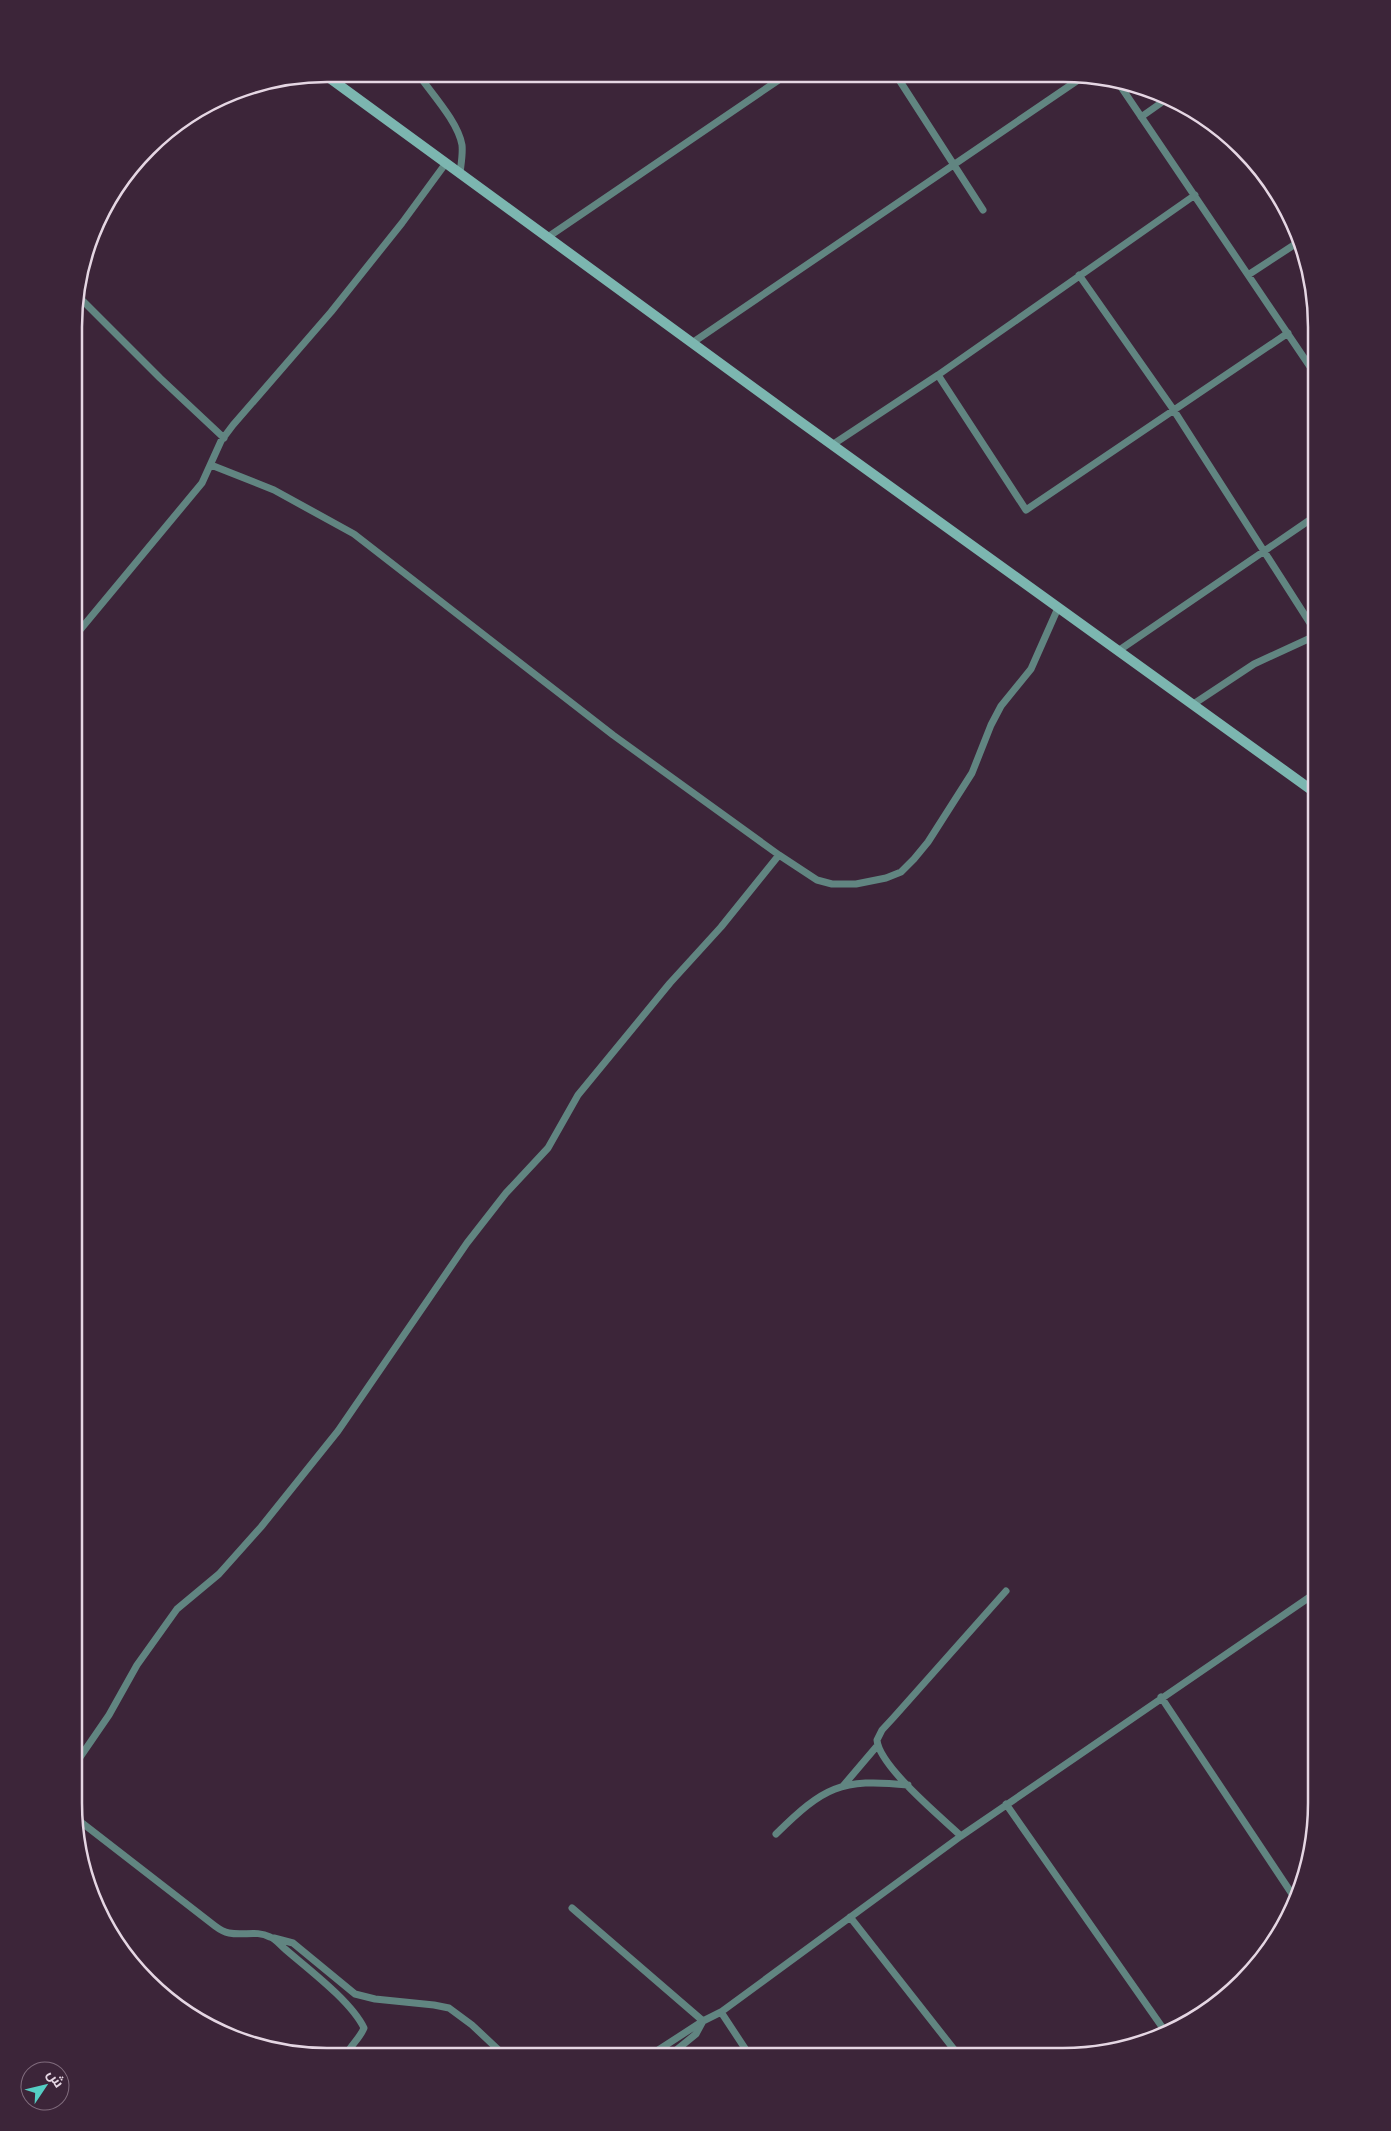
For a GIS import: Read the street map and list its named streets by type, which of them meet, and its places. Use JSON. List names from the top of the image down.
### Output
{
  "north": "top right"
}
